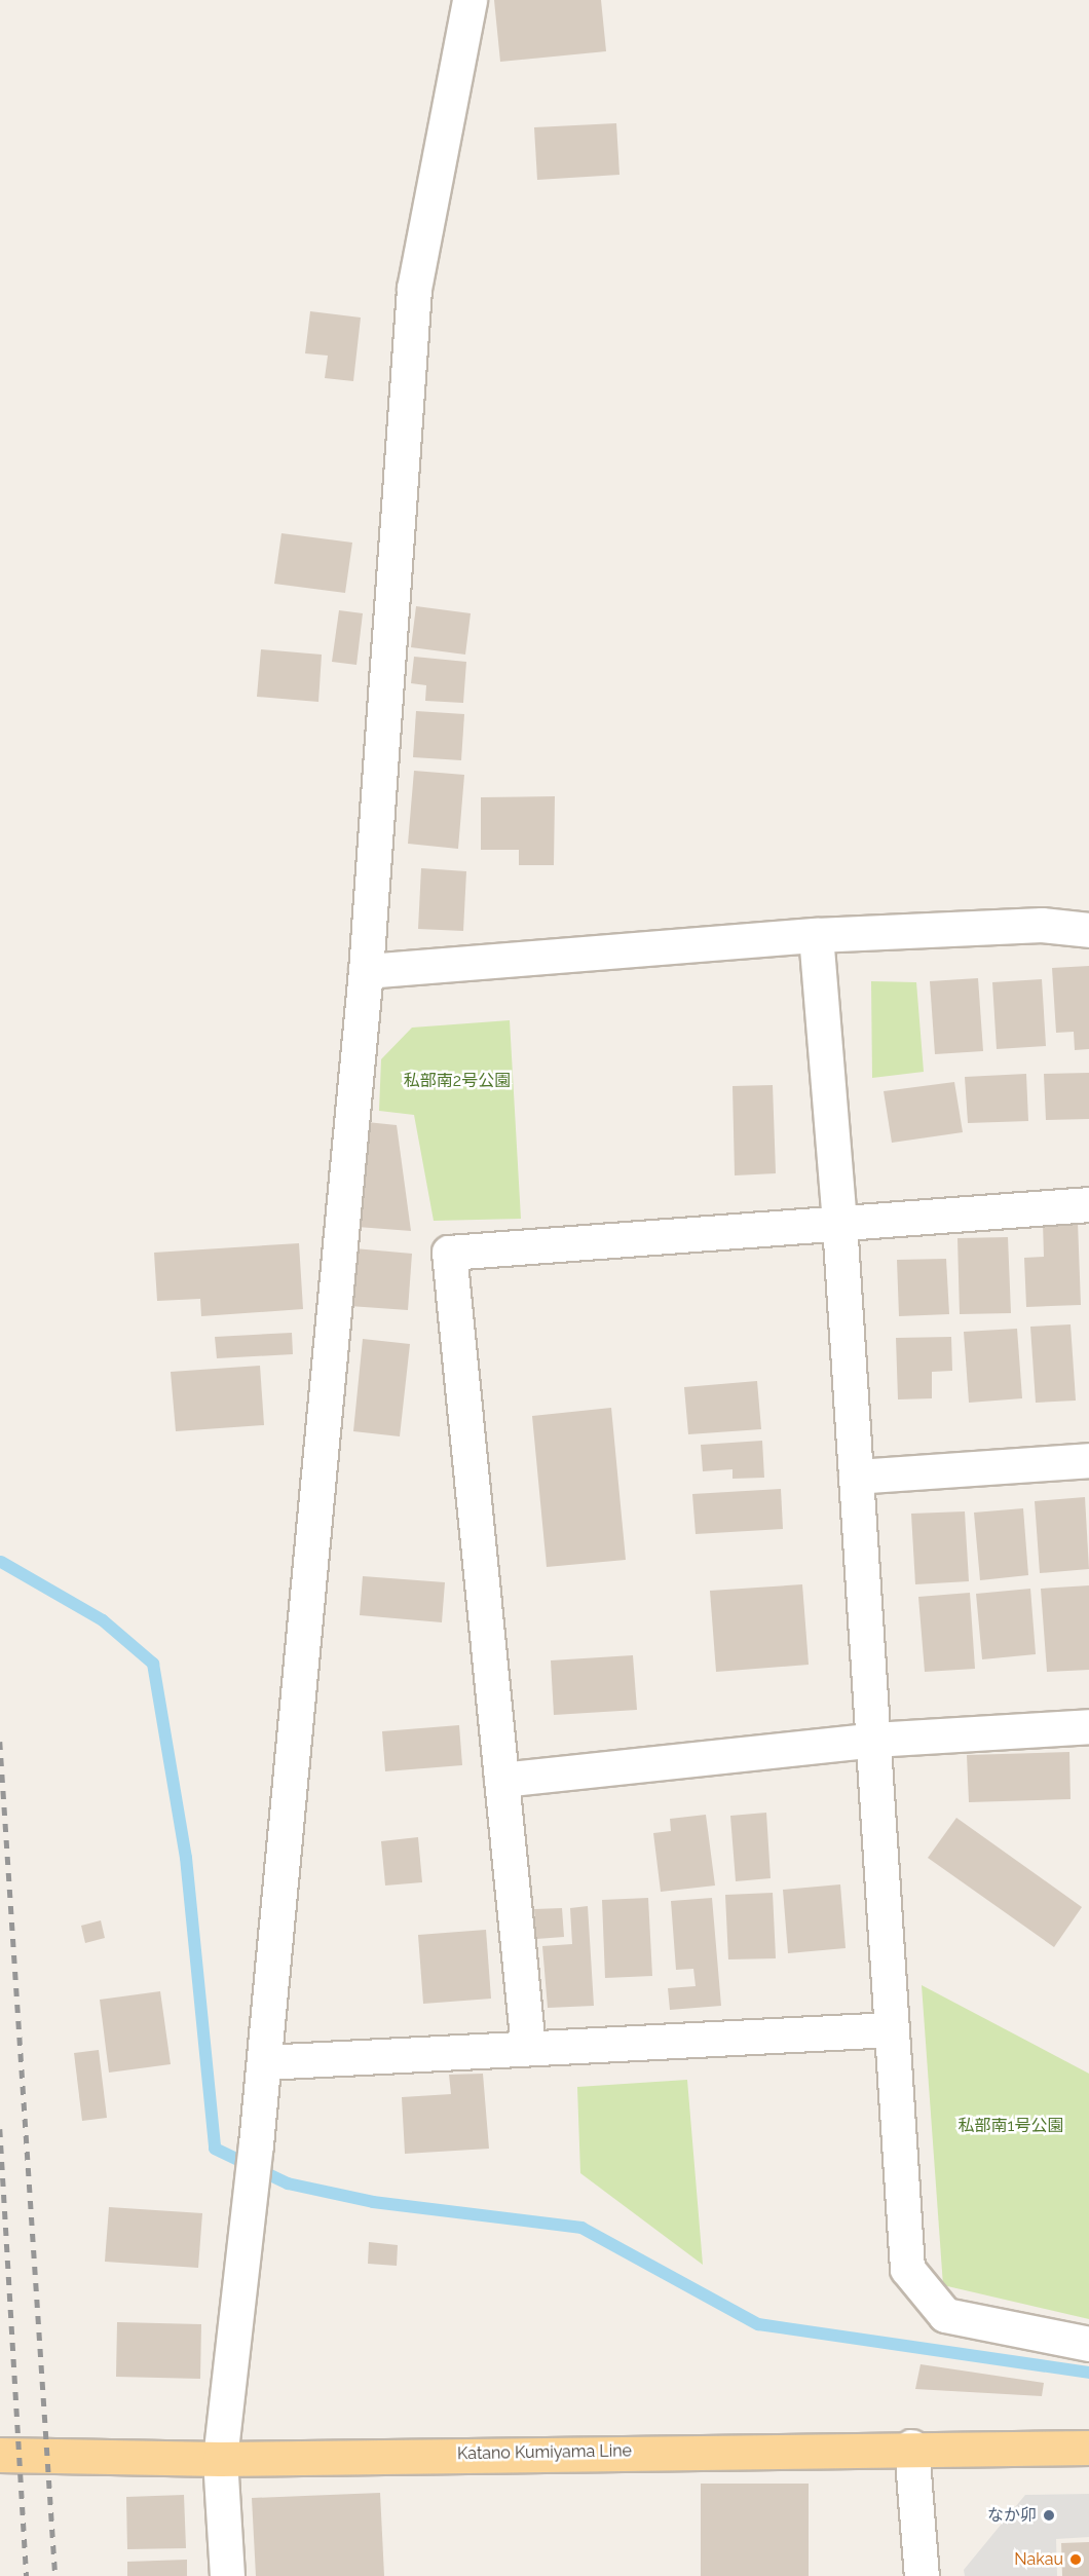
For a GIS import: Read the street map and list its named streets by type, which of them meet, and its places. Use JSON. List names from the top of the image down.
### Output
{
  "streets": {
    "main road": ["Katano Kumiyama Line"]
  },
  "parks": ["私部南2号公園", "私部南1号公園"],
  "places": ["なか卯", "Nakau"]
}
